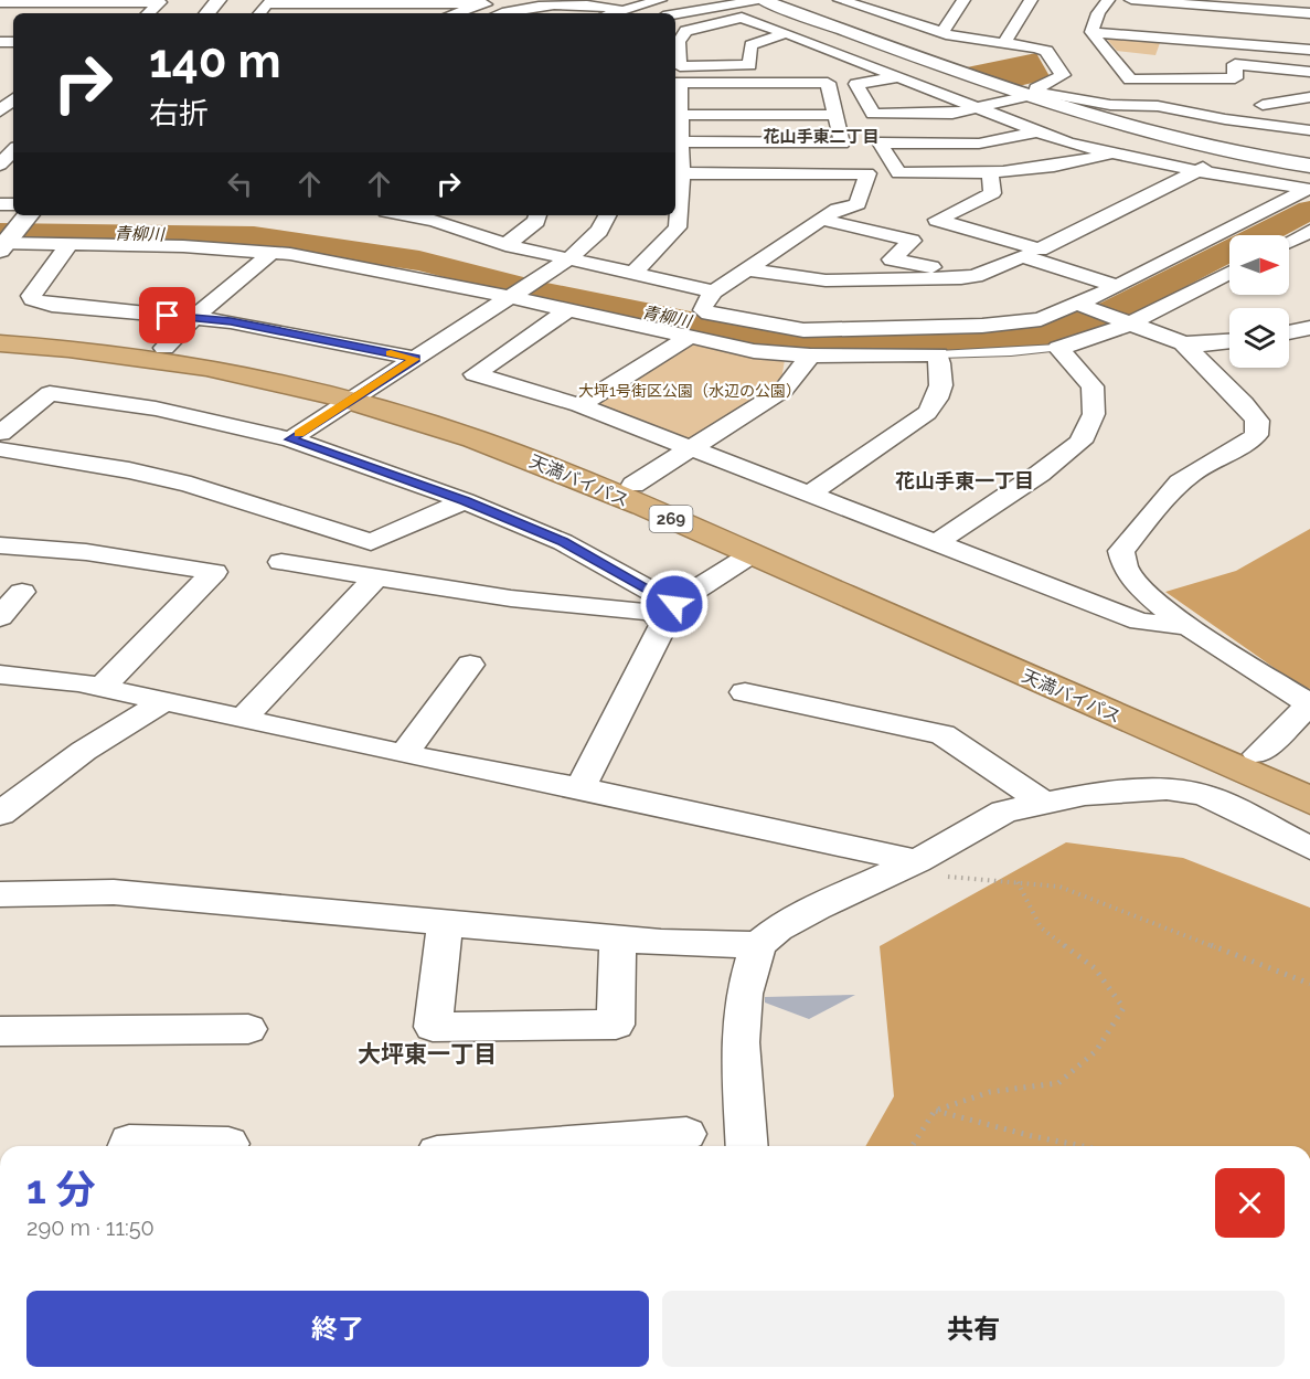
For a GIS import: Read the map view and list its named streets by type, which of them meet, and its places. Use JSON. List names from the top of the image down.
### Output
{
  "streets": {
    "highway": ["天満バイパス", "269"]
  },
  "districts": ["花山手東二丁目", "花山手東一丁目", "大坪東一丁目"],
  "water": ["青柳川"],
  "parks": ["大坪1号街区公園（水辺の公園）"],
  "north": "right",
  "page": {
    "turn": ["140 m", "右折"],
    "heading": ["1 分", "290 m · 11:50"],
    "buttons": ["終了", "共有"]
  }
}
